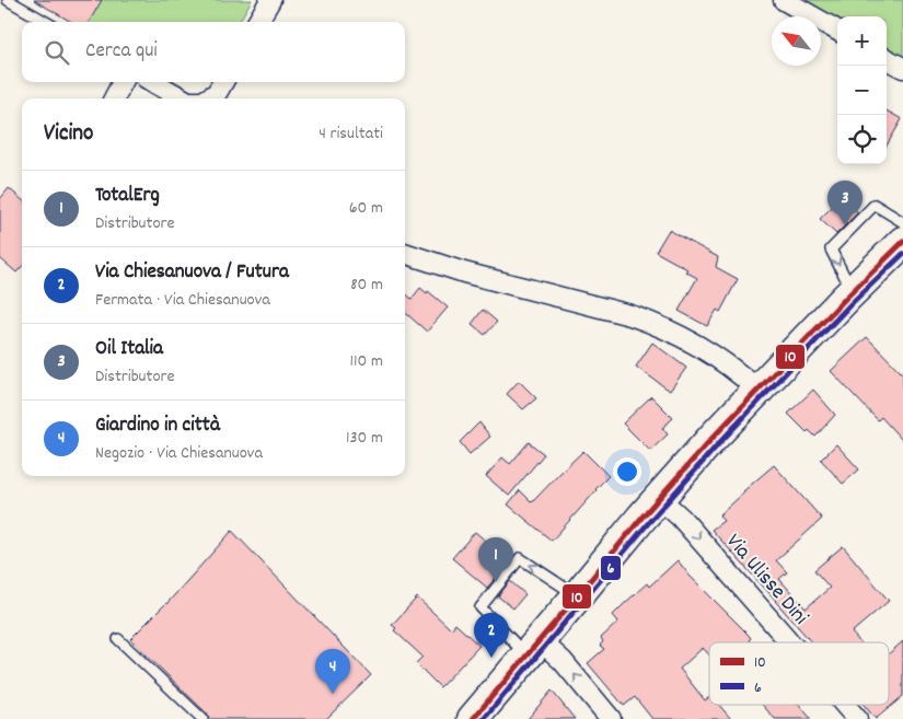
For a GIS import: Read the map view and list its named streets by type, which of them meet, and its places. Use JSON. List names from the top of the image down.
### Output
{
  "streets": {
    "street": ["Via Ulisse Dini"]
  },
  "one_way": ["Via Ulisse Dini"],
  "lines": ["transit line 10", "transit line 6"],
  "legend": ["10", "6"],
  "north": "top left",
  "page": {
    "map_buttons": ["+", "−"],
    "search": "Cerca qui",
    "heading": ["Vicino", "4 risultati"],
    "list": [
      {
        "mark": "1",
        "name": "TotalErg",
        "note": "Distributore",
        "value": "60 m"
      },
      {
        "mark": "2",
        "name": "Via Chiesanuova / Futura",
        "note": "Fermata · Via Chiesanuova",
        "value": "80 m"
      },
      {
        "mark": "3",
        "name": "Oil Italia",
        "note": "Distributore",
        "value": "110 m"
      },
      {
        "mark": "4",
        "name": "Giardino in città",
        "note": "Negozio · Via Chiesanuova",
        "value": "130 m"
      }
    ],
    "pins": [
      "3",
      "1",
      "2",
      "4"
    ]
  }
}
